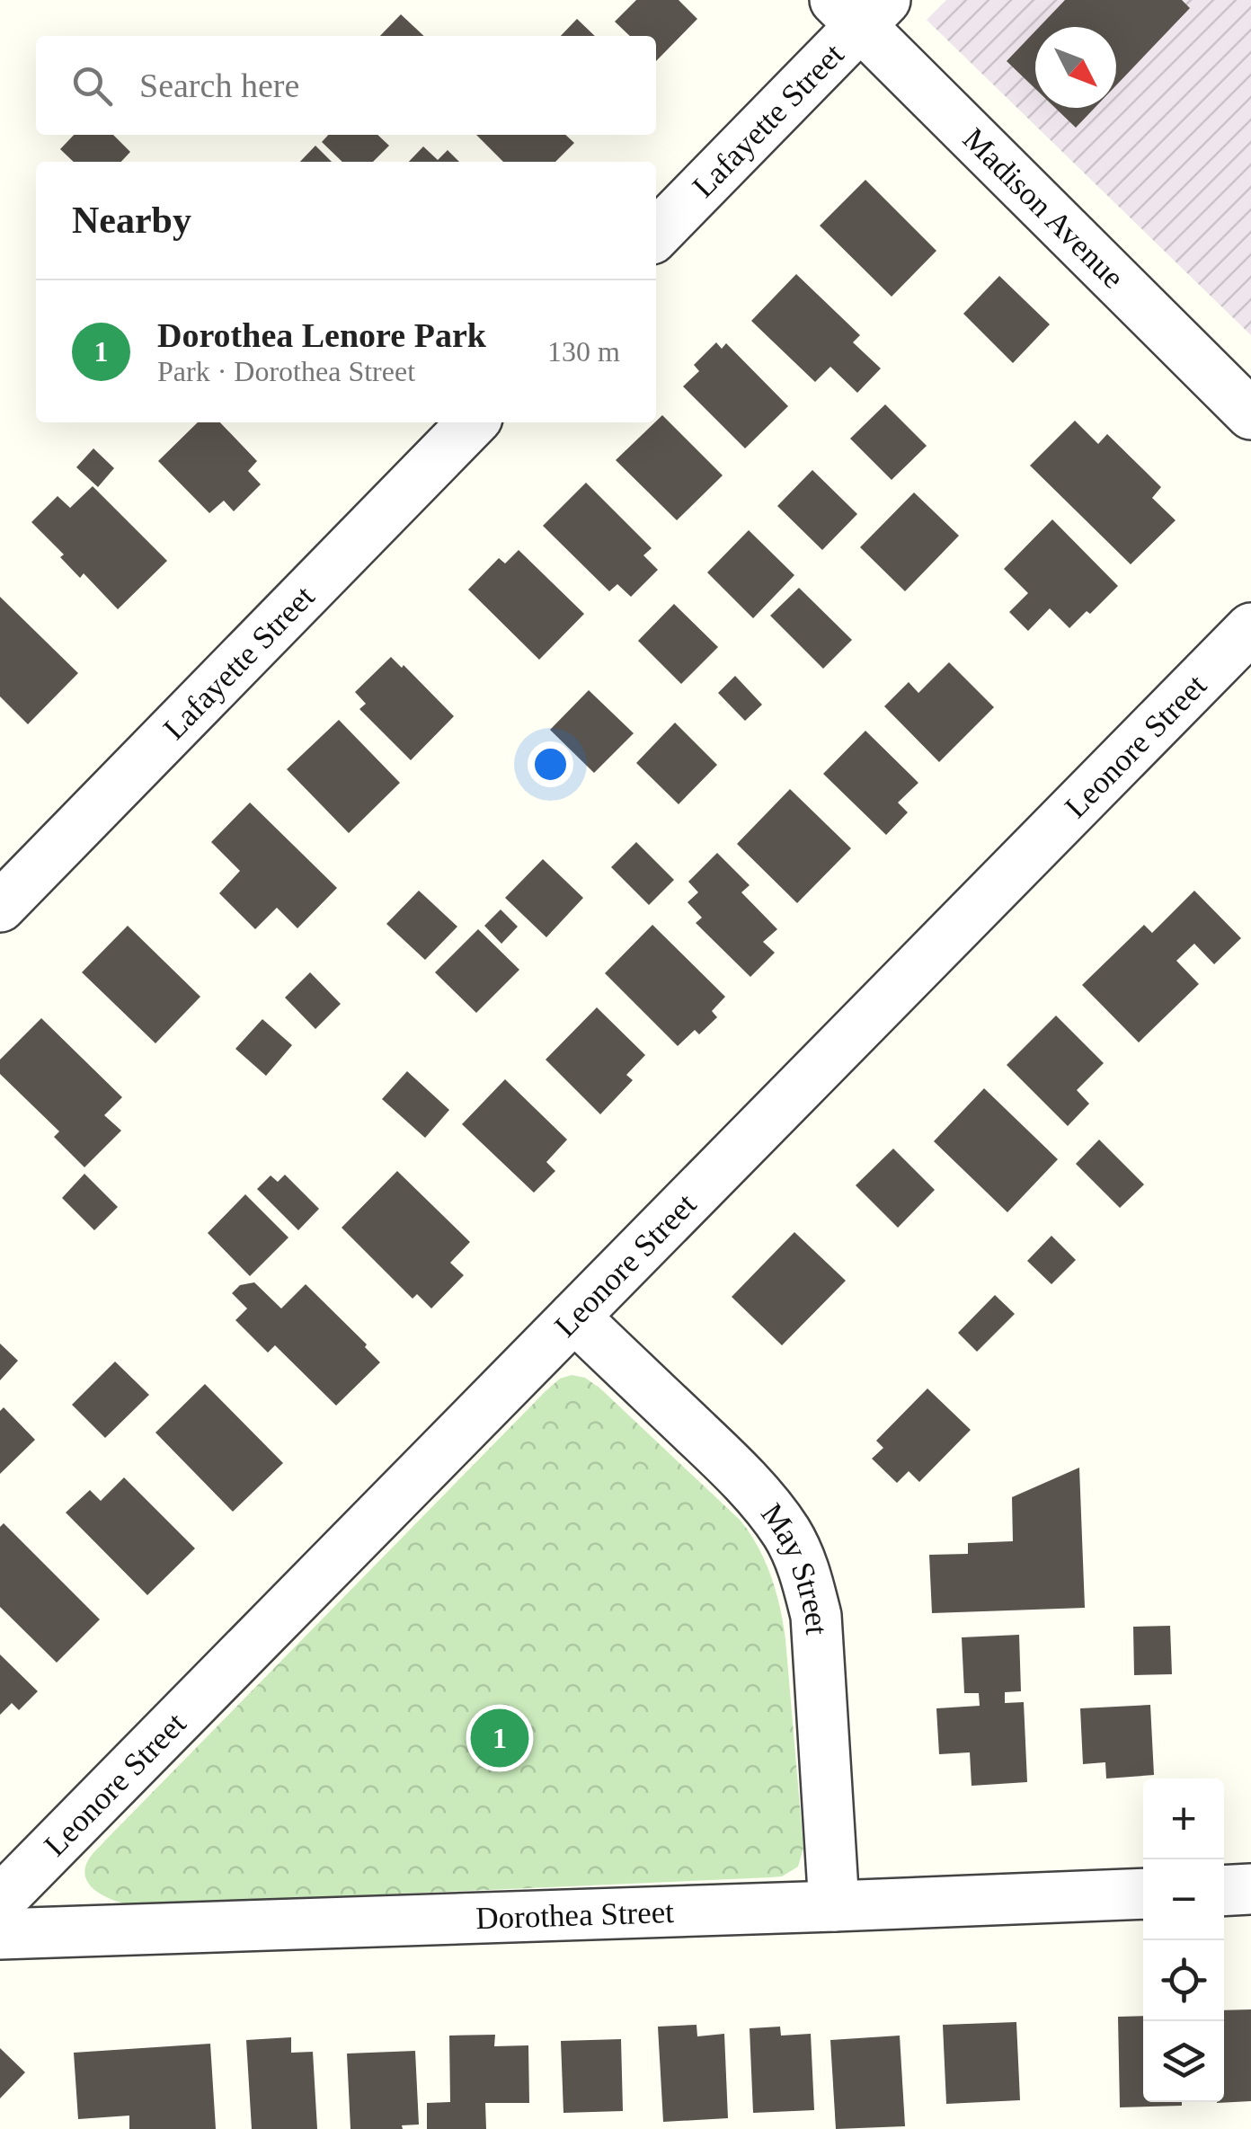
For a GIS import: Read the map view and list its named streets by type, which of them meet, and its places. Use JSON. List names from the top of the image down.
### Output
{
  "streets": {
    "street": [
      "Lafayette Street",
      "Madison Avenue",
      "Leonore Street",
      "May Street",
      "Dorothea Street"
    ]
  },
  "crossings": [
    ["Lafayette Street", "Madison Avenue"],
    ["Leonore Street", "May Street"],
    ["May Street", "Dorothea Street"]
  ],
  "north": "bottom right",
  "page": {
    "search": "Search here",
    "heading": "Nearby",
    "list": [
      {
        "mark": "1",
        "name": "Dorothea Lenore Park",
        "note": "Park · Dorothea Street",
        "value": "130 m"
      }
    ],
    "pins": "1",
    "map_buttons": ["+", "−"]
  }
}
